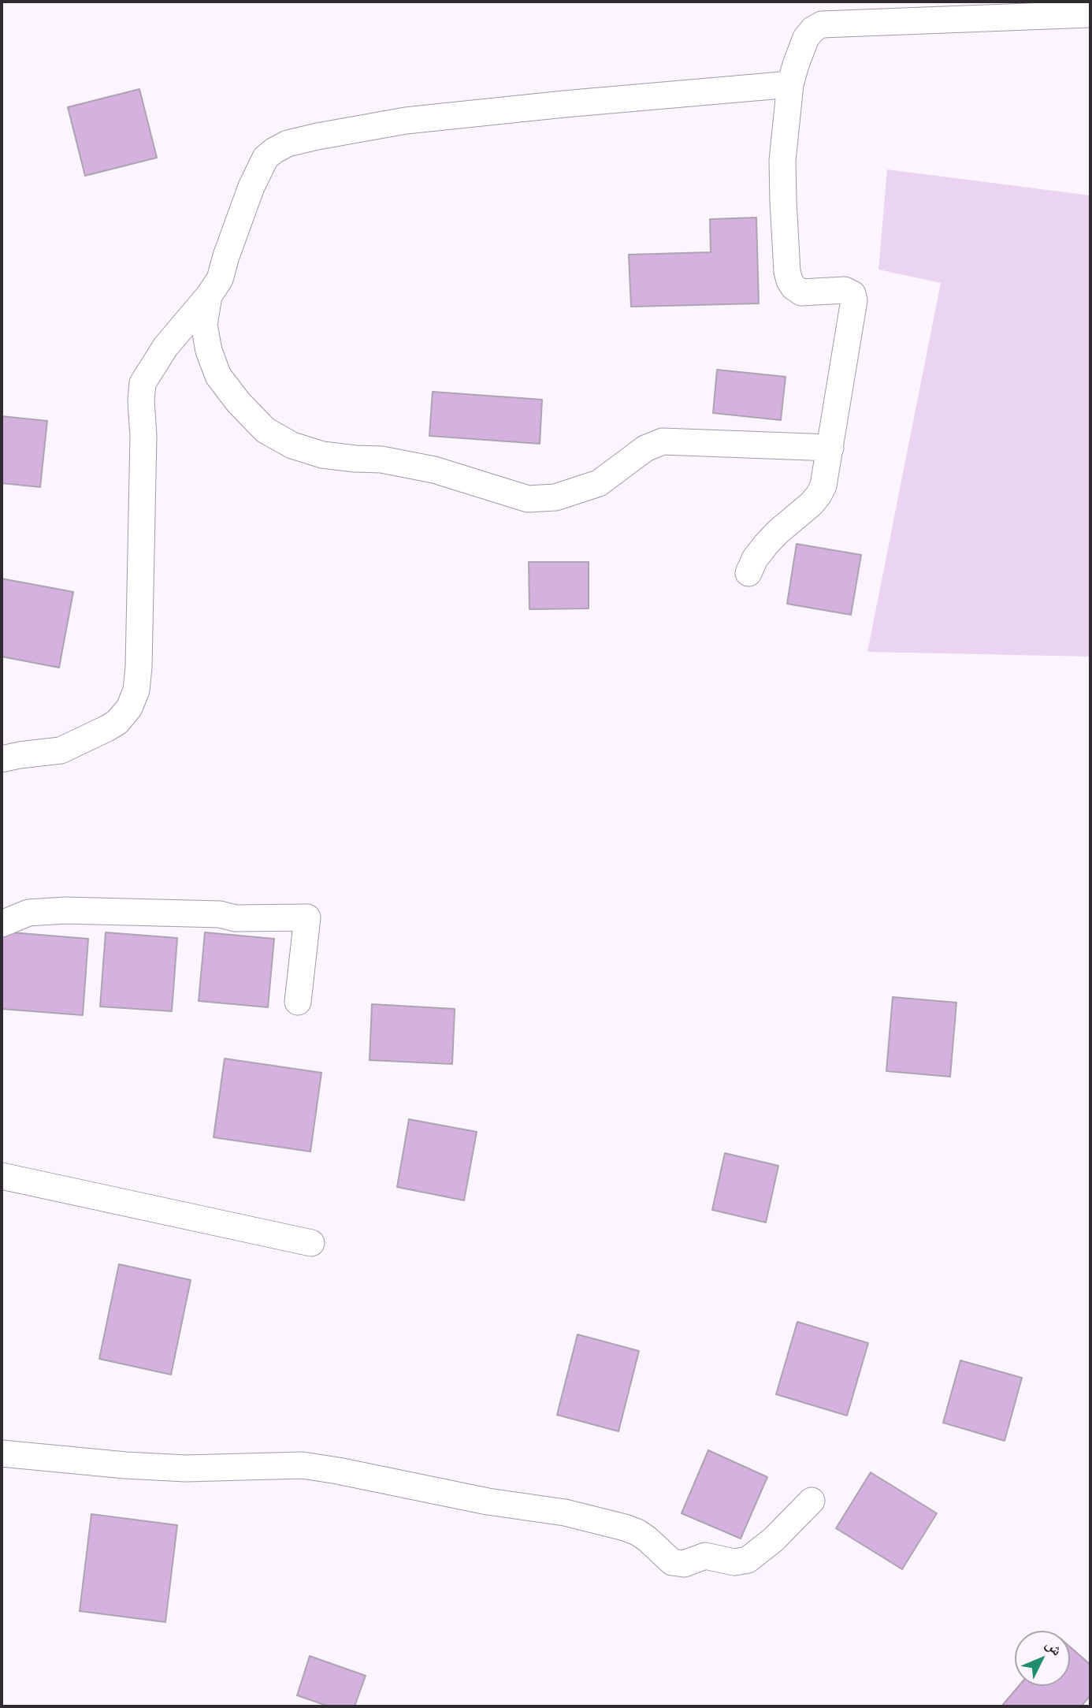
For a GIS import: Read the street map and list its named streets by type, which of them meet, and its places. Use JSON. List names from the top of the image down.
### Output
{
  "north": "top right"
}
